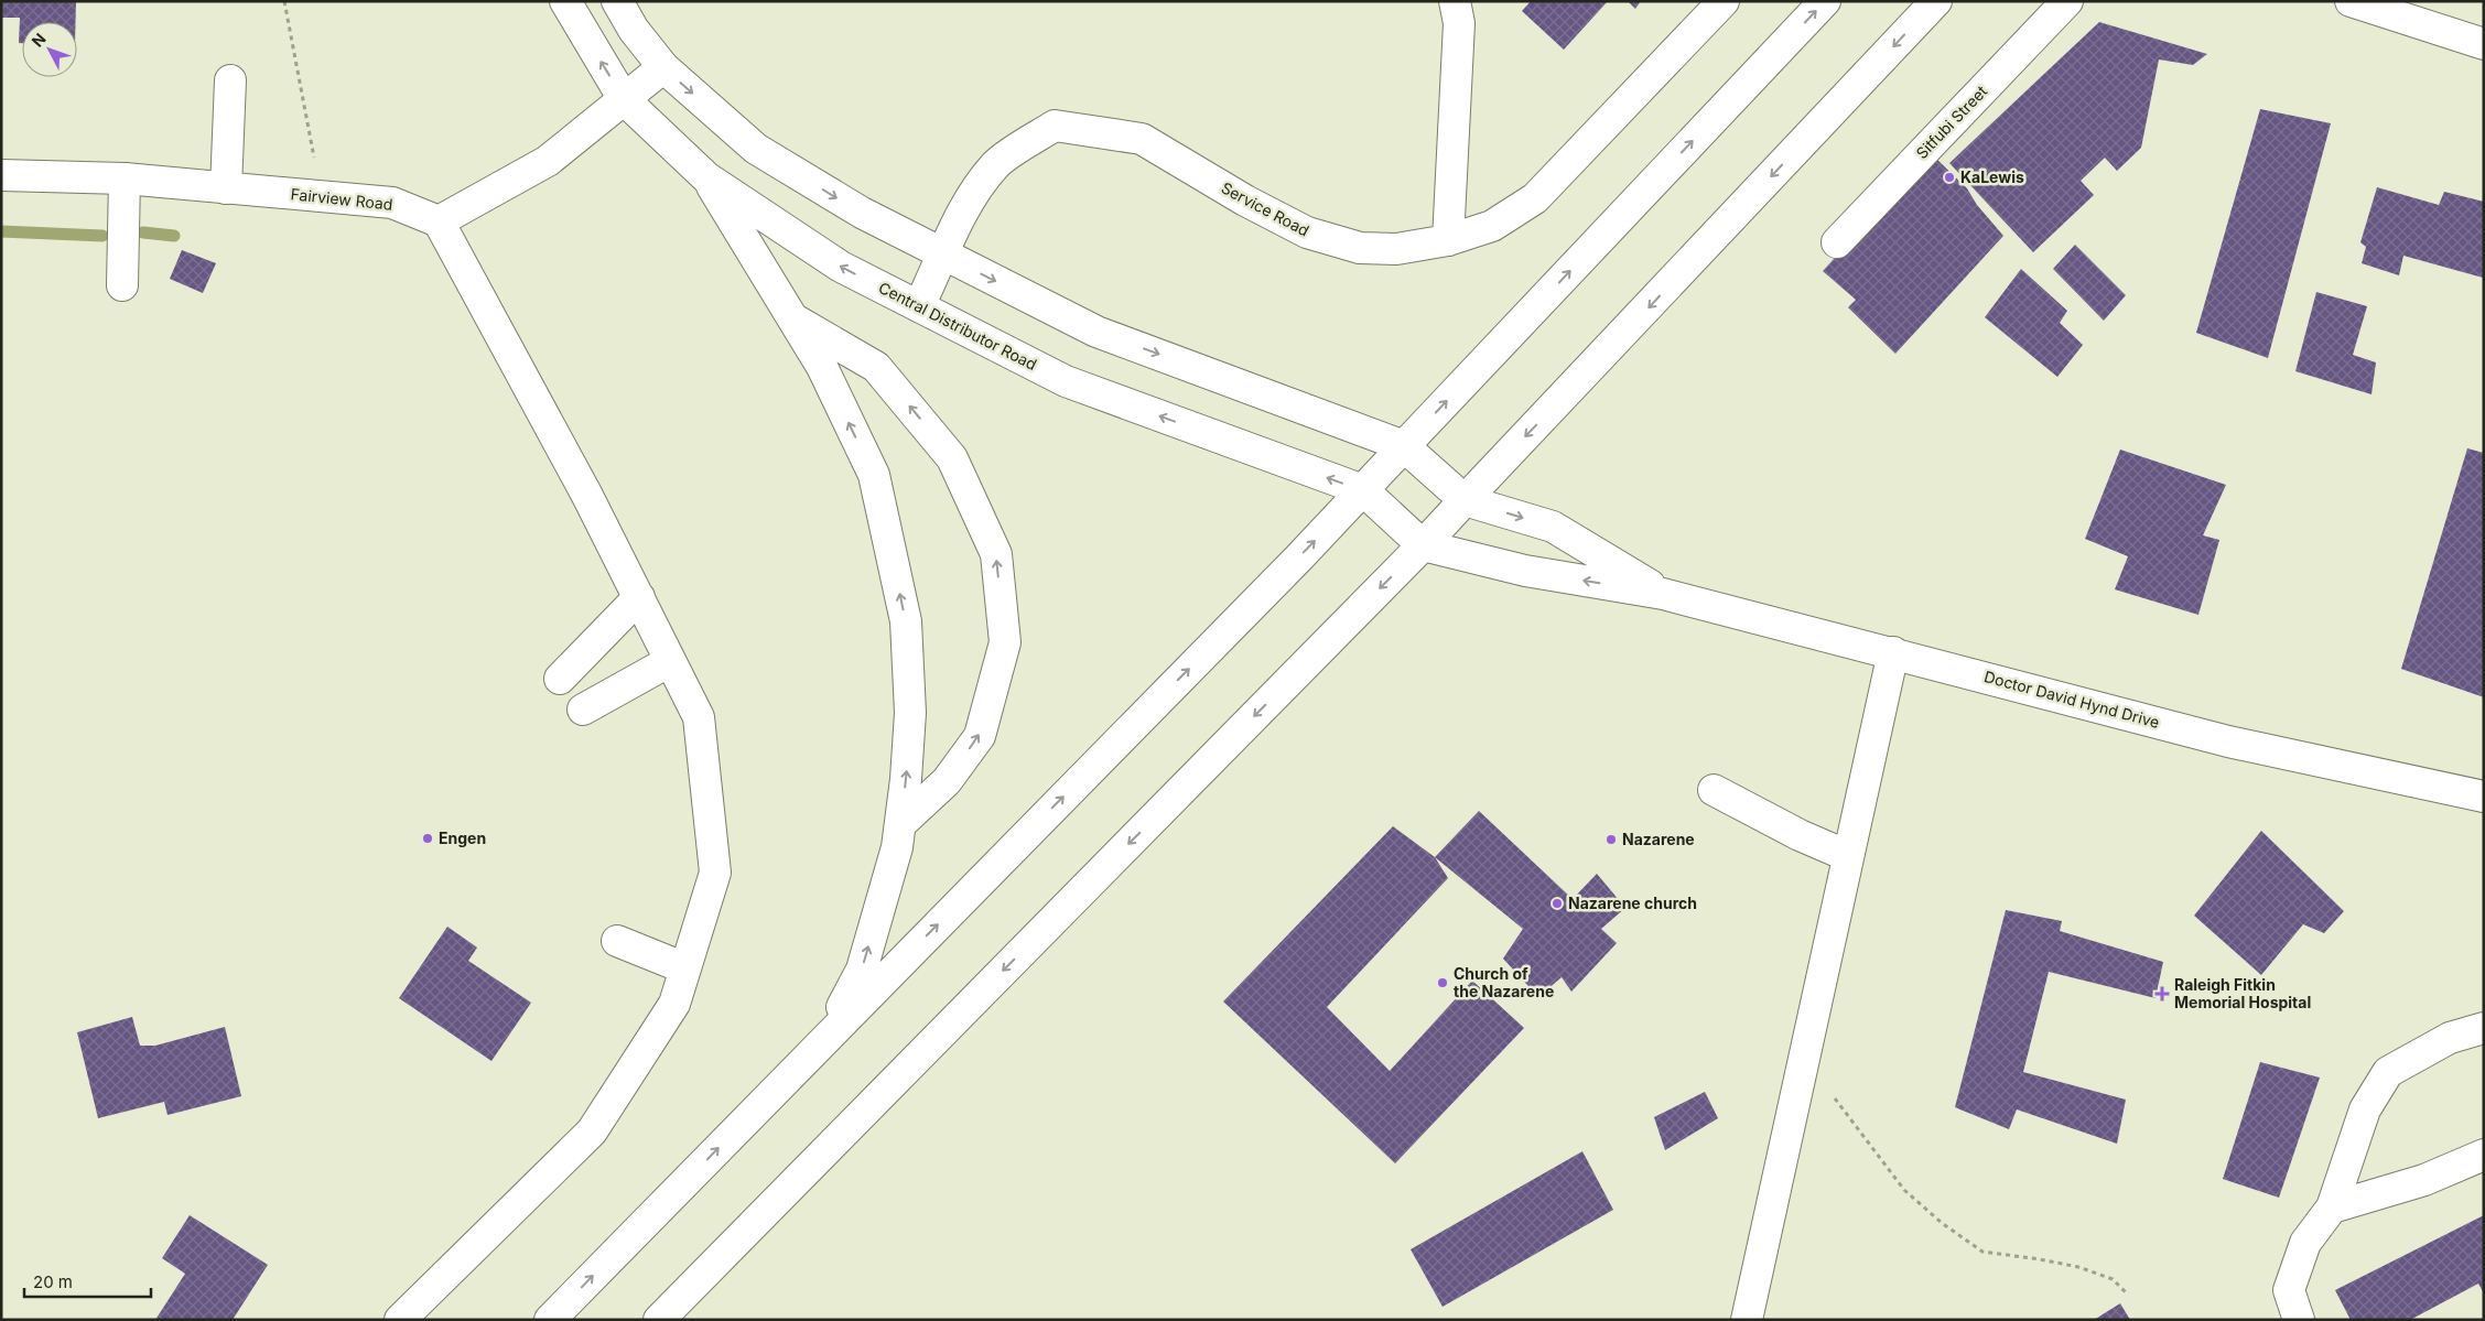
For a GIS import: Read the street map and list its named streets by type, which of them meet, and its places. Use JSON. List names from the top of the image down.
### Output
{
  "streets": {
    "main road": [
      "Sitfubi Street",
      "Fairview Road",
      "Service Road",
      "Central Distributor Road",
      "Doctor David Hynd Drive"
    ]
  },
  "crossings": [
    ["Service Road", "Central Distributor Road"],
    ["Central Distributor Road", "Doctor David Hynd Drive"]
  ],
  "places": {
    "other": [
      "KaLewis",
      "Engen",
      "Nazarene",
      "Nazarene church",
      "Church of the Nazarene"
    ],
    "health": ["Raleigh Fitkin Memorial Hospital"]
  },
  "scale_bar": "20 m",
  "north": "top left"
}
